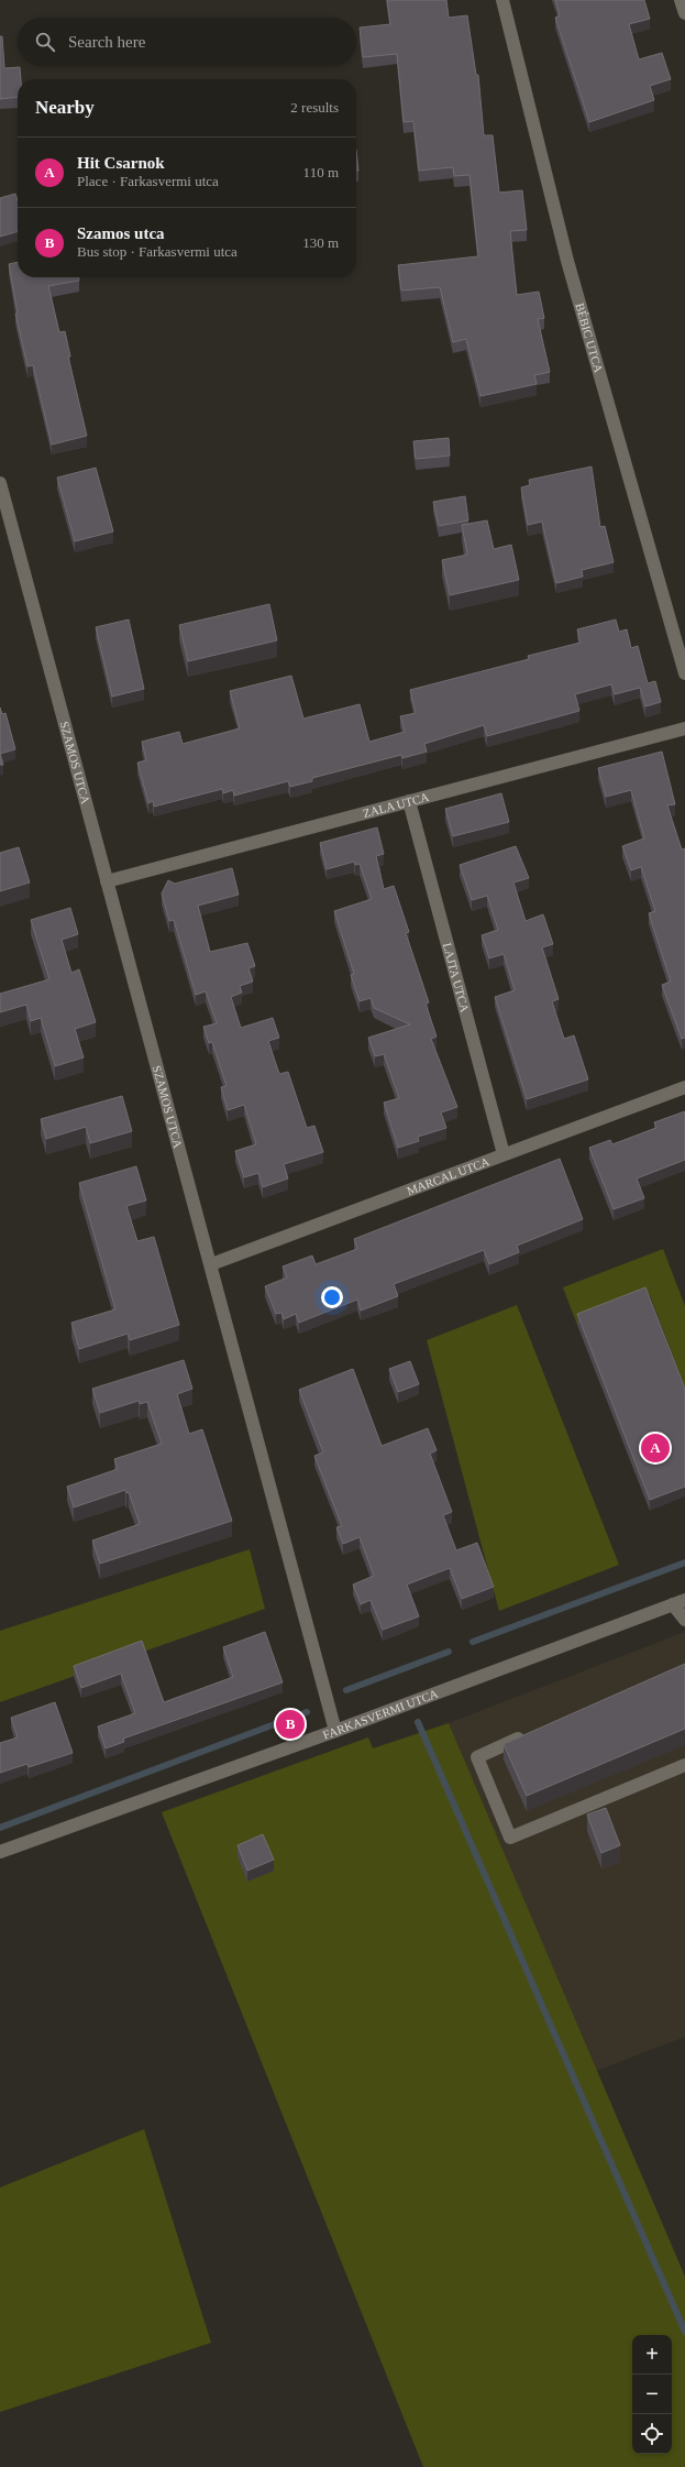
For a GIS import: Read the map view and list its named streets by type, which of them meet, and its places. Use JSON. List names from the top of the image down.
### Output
{
  "streets": {
    "street": [
      "BÉBIC UTCA",
      "SZAMOS UTCA",
      "ZALA UTCA",
      "LAJTA UTCA",
      "MARCAL UTCA",
      "FARKASVERMI UTCA"
    ]
  },
  "crossings": [
    ["SZAMOS UTCA", "ZALA UTCA"],
    ["SZAMOS UTCA", "MARCAL UTCA"],
    ["SZAMOS UTCA", "FARKASVERMI UTCA"],
    ["ZALA UTCA", "LAJTA UTCA"],
    ["LAJTA UTCA", "MARCAL UTCA"]
  ],
  "page": {
    "search": "Search here",
    "heading": ["Nearby", "2 results"],
    "list": [
      {
        "mark": "A",
        "name": "Hit Csarnok",
        "note": "Place · Farkasvermi utca",
        "value": "110 m"
      },
      {
        "mark": "B",
        "name": "Szamos utca",
        "note": "Bus stop · Farkasvermi utca",
        "value": "130 m"
      }
    ],
    "pins": ["A", "B"],
    "map_buttons": ["+", "−"]
  }
}
